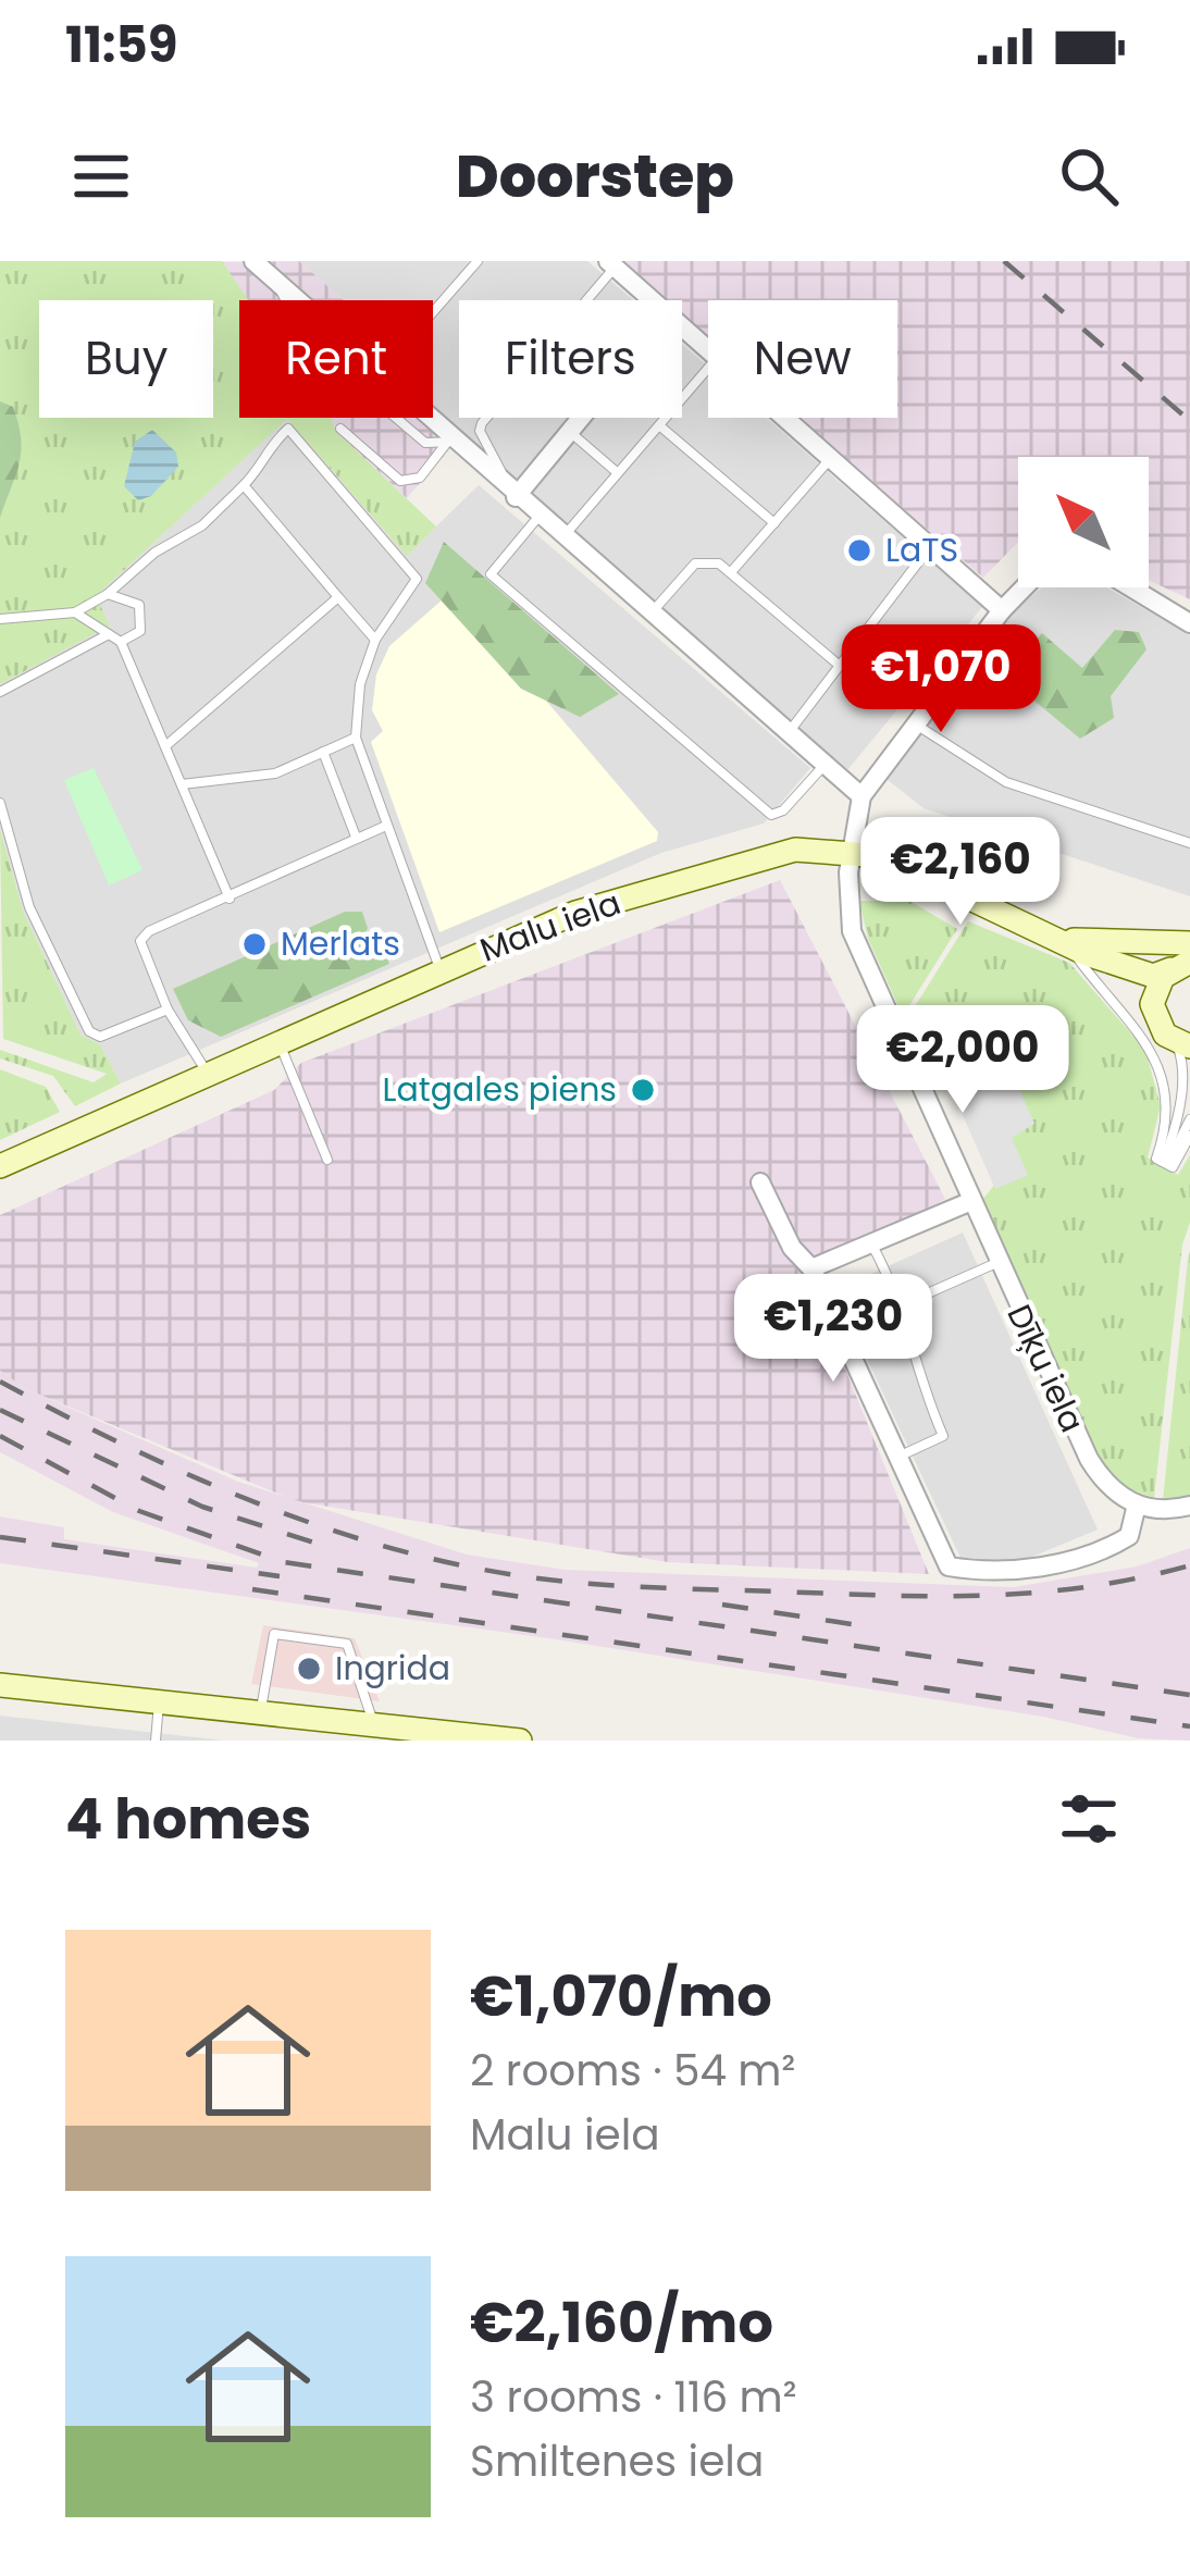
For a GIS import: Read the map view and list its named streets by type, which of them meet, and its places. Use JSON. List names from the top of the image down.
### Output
{
  "streets": {
    "street": ["Malu iela", "Dīķu iela"]
  },
  "crossings": [
    ["Malu iela", "Dīķu iela"]
  ],
  "places": [
    "LaTS",
    "Merlats",
    "Latgales piens",
    "Ingrida"
  ],
  "north": "top left",
  "page": {
    "status": "11:59",
    "header": "Doorstep",
    "chip": [
      "Buy",
      "Rent",
      "Filters",
      "New"
    ],
    "price": [
      "€1,070",
      "€2,160",
      "€2,000",
      "€1,230"
    ],
    "heading": "4 homes",
    "list": [
      {
        "name": "€1,070/mo",
        "note": "2 rooms · 54 m² · Malu iela"
      },
      {
        "name": "€2,160/mo",
        "note": "3 rooms · 116 m² · Smiltenes iela"
      }
    ]
  }
}
